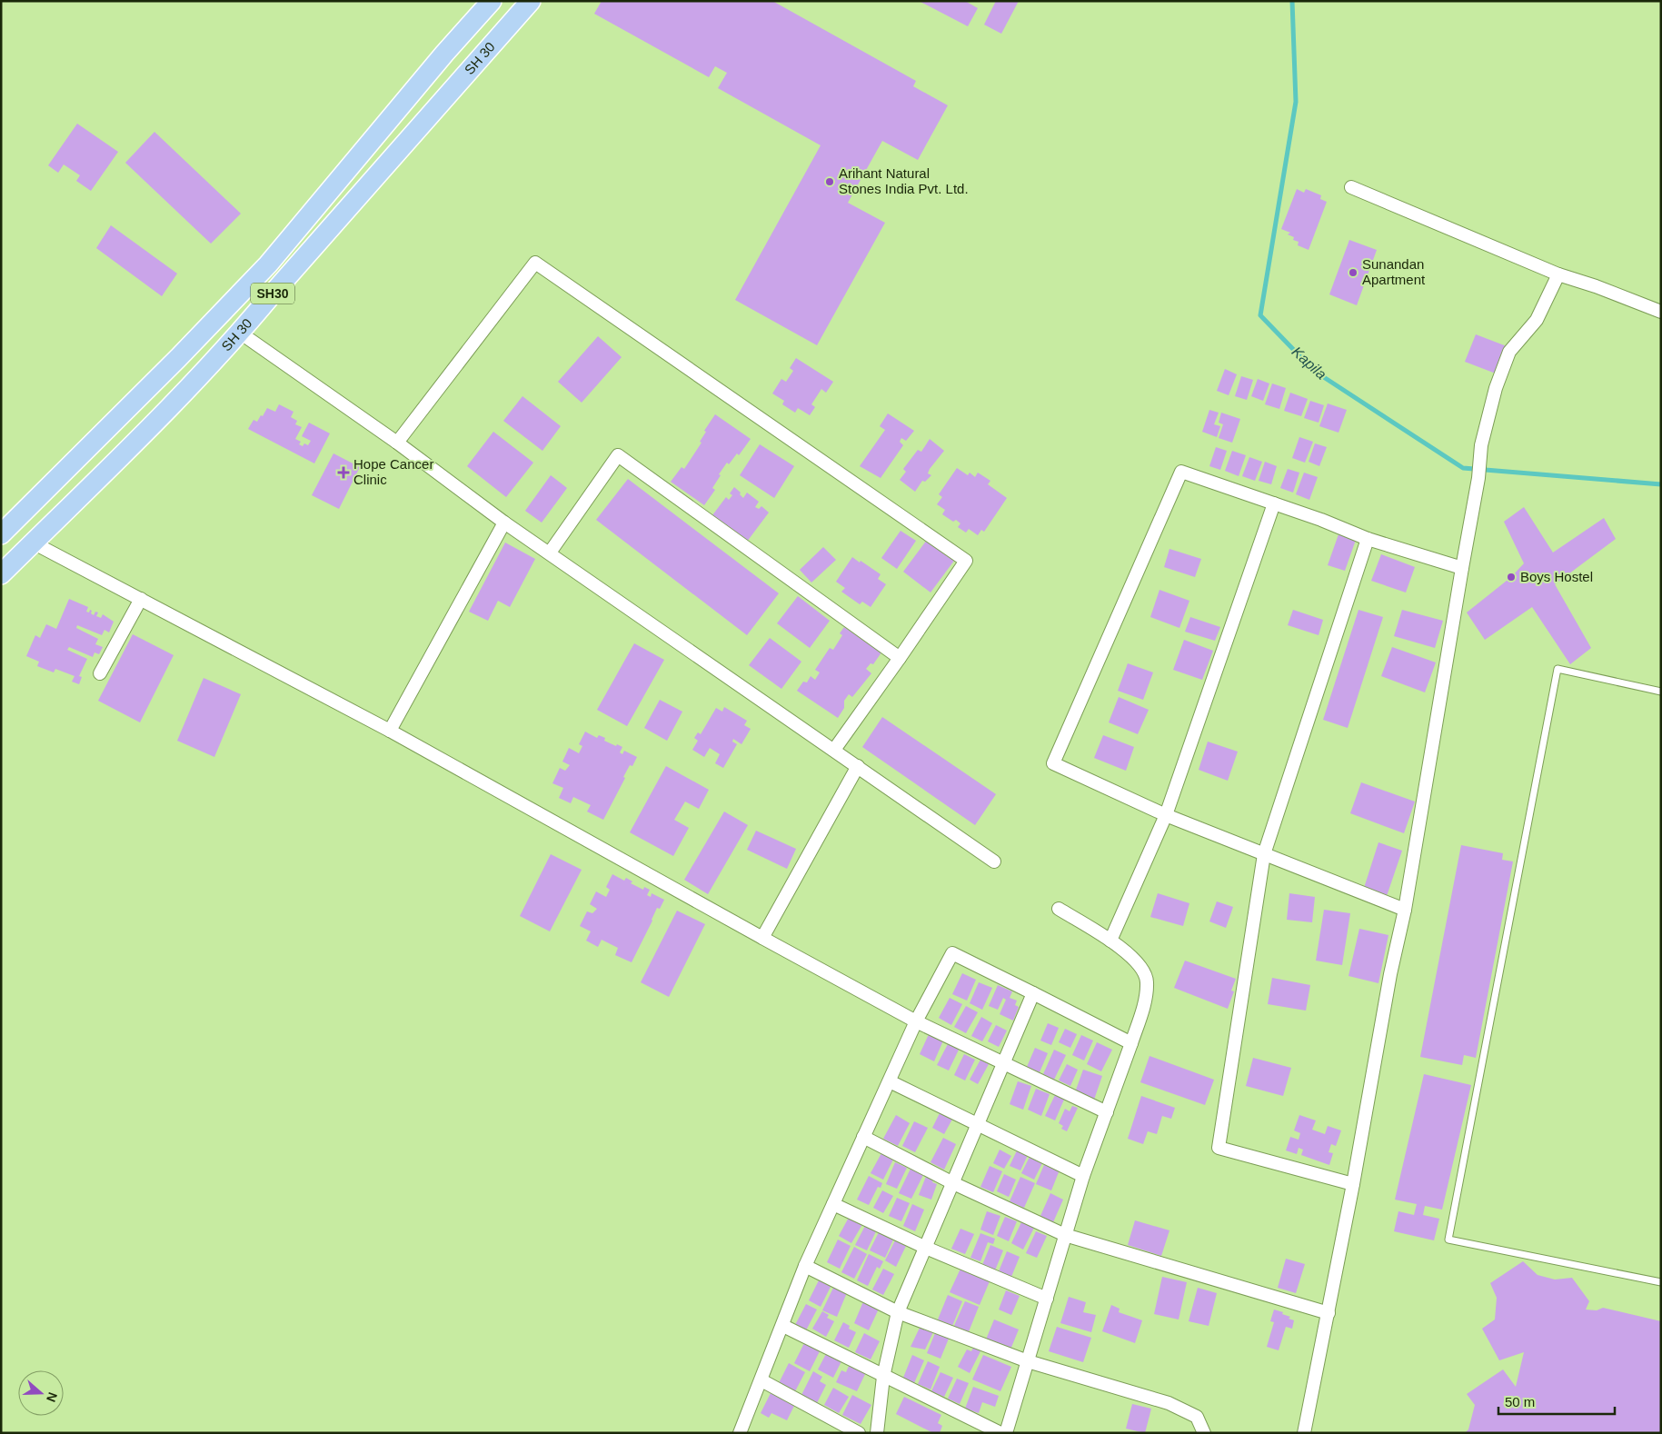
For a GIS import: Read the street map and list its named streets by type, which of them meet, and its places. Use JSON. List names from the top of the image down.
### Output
{
  "streets": {
    "main road": ["SH 30", "SH30"]
  },
  "water": ["Kapila"],
  "places": {
    "other": ["Arihant Natural Stones India Pvt. Ltd.", "Sunandan Apartment", "Boys Hostel"],
    "health": ["Hope Cancer Clinic"]
  },
  "scale_bar": "50 m",
  "north": "right"
}
